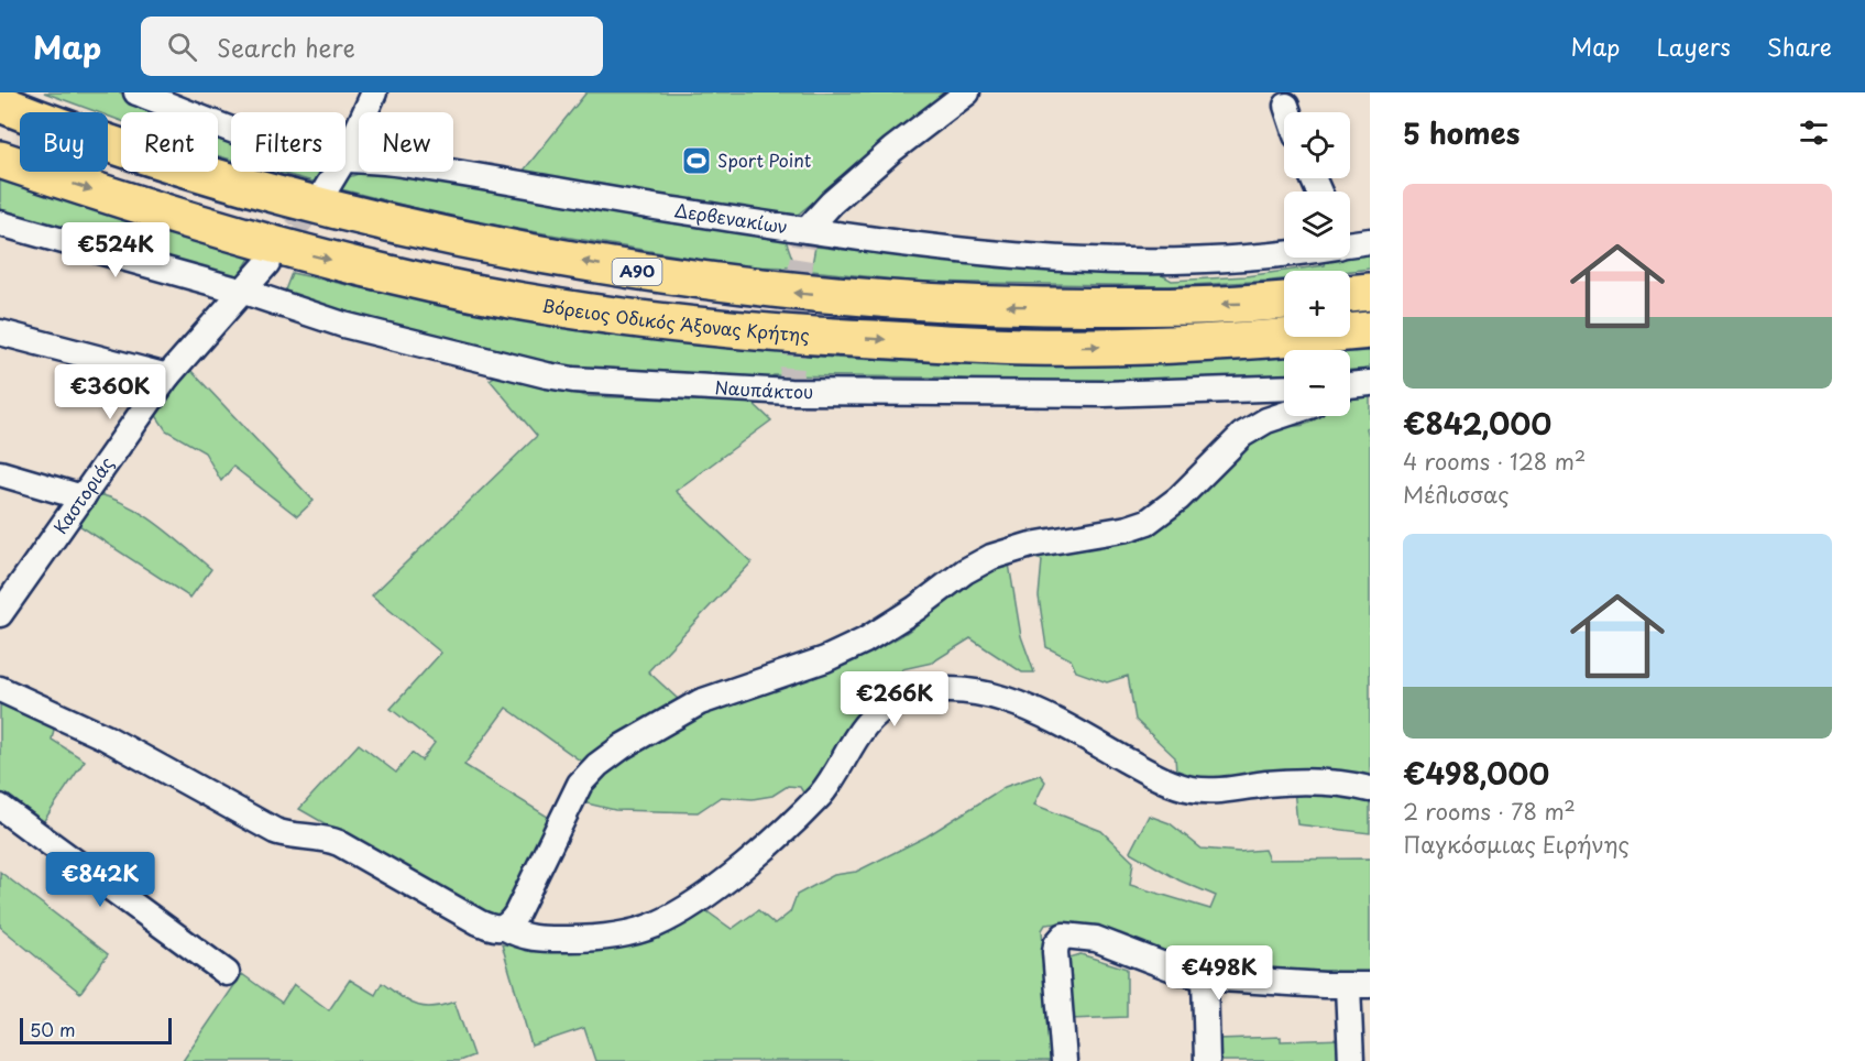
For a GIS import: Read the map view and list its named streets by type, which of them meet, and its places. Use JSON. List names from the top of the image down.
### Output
{
  "streets": {
    "highway": ["Α90", "Βόρειος Οδικός Άξονας Κρήτης"],
    "street": ["Δερβενακίων", "Ναυπάκτου", "Καστοριάς"]
  },
  "crossings": [
    ["Ναυπάκτου", "Καστοριάς"]
  ],
  "places": {
    "sports": ["Sport Point"]
  },
  "scale_bar": "50 m",
  "page": {
    "header": "Map",
    "search": "Search here",
    "nav": ["Map", "Layers", "Share"],
    "heading": "5 homes",
    "map_buttons": ["+", "−"],
    "chip": [
      "Buy",
      "Rent",
      "Filters",
      "New"
    ],
    "list": [
      {
        "name": "€842,000",
        "note": "4 rooms · 128 m² · Μέλισσας"
      },
      {
        "name": "€498,000",
        "note": "2 rooms · 78 m² · Παγκόσμιας Ειρήνης"
      }
    ],
    "price": [
      "€524K",
      "€360K",
      "€266K",
      "€842K",
      "€498K"
    ],
    "scale": "50 m"
  }
}
